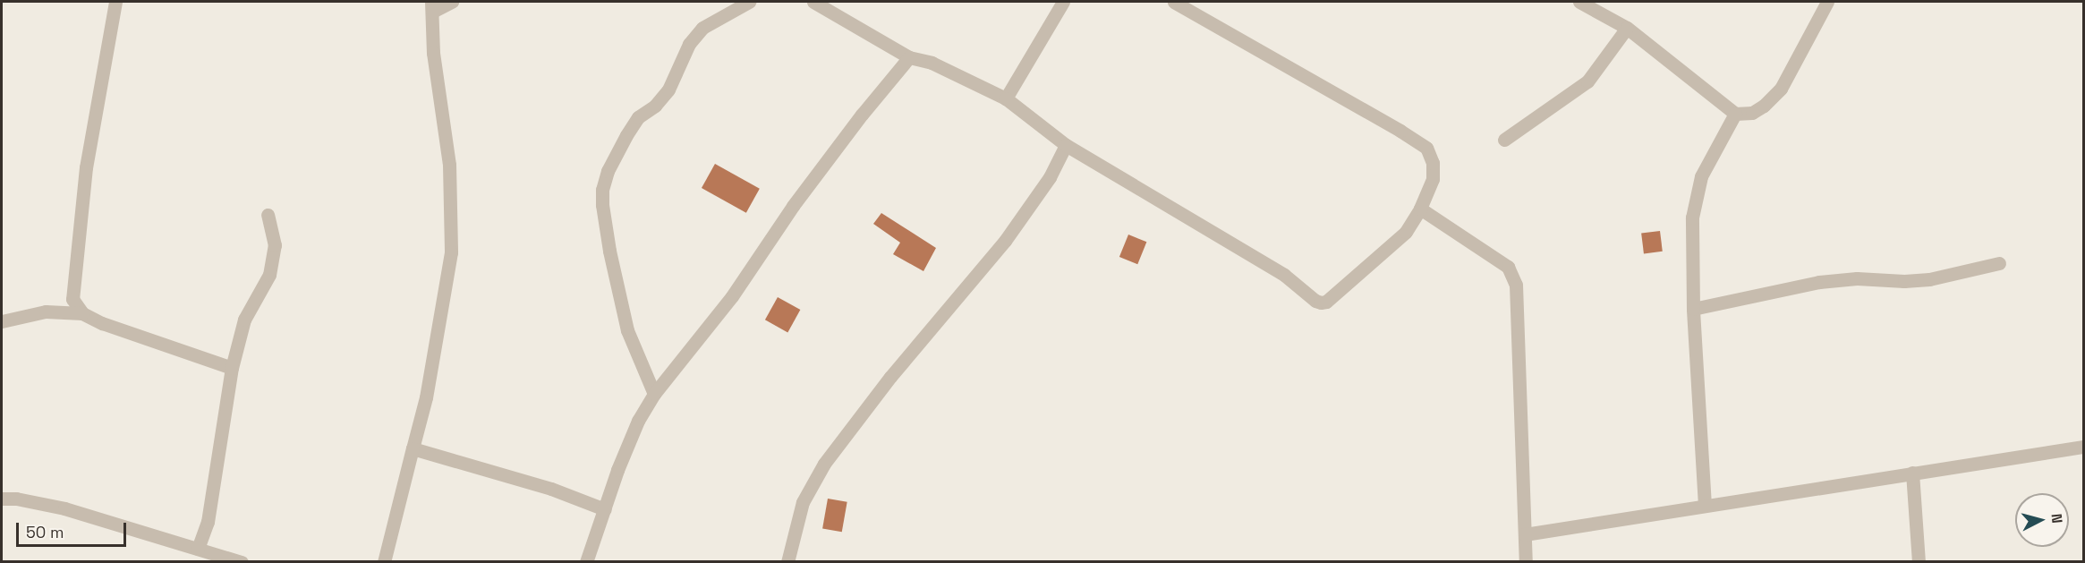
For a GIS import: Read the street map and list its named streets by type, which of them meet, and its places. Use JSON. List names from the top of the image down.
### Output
{
  "scale_bar": "50 m",
  "north": "right"
}
